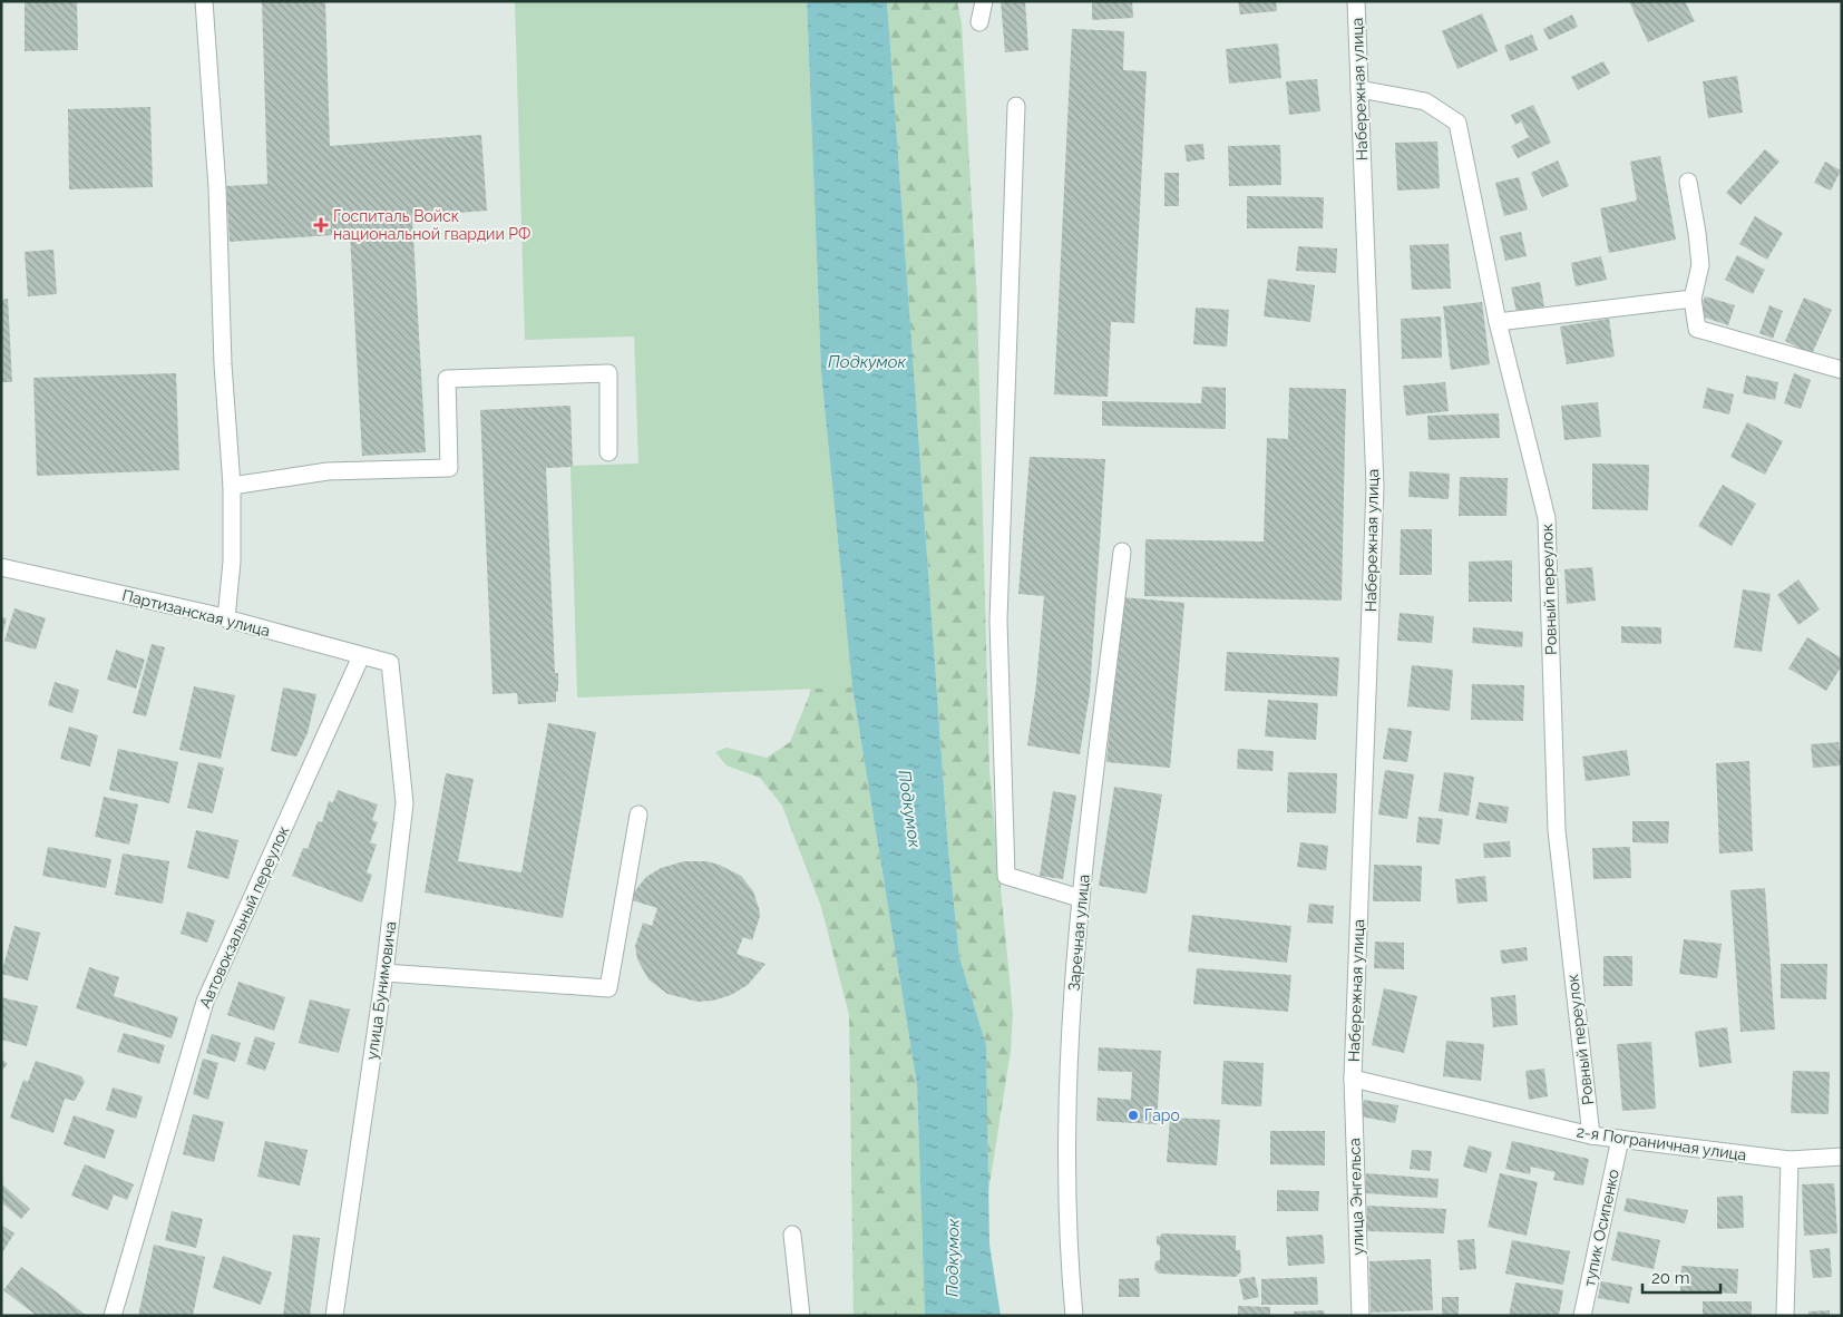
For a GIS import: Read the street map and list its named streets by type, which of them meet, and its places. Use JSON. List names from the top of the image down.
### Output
{
  "streets": {
    "street": [
      "Набережная улица",
      "Ровный переулок",
      "Партизанская улица",
      "Автовокзальный переулок",
      "Заречная улица",
      "улица Бунимовича",
      "2-я Пограничная улица",
      "улица Энгельса",
      "тупик Осипенко"
    ]
  },
  "crossings": [
    ["Набережная улица", "Ровный переулок"],
    ["Набережная улица", "2-я Пограничная улица"],
    ["Набережная улица", "улица Энгельса"],
    ["Ровный переулок", "2-я Пограничная улица"],
    ["Партизанская улица", "Автовокзальный переулок"],
    ["Партизанская улица", "улица Бунимовича"],
    ["2-я Пограничная улица", "улица Энгельса"],
    ["2-я Пограничная улица", "тупик Осипенко"]
  ],
  "water": ["Подкумок"],
  "places": {
    "health": ["Госпиталь Войск национальной гвардии РФ"],
    "other": ["Гаро"]
  },
  "scale_bar": "20 m"
}
